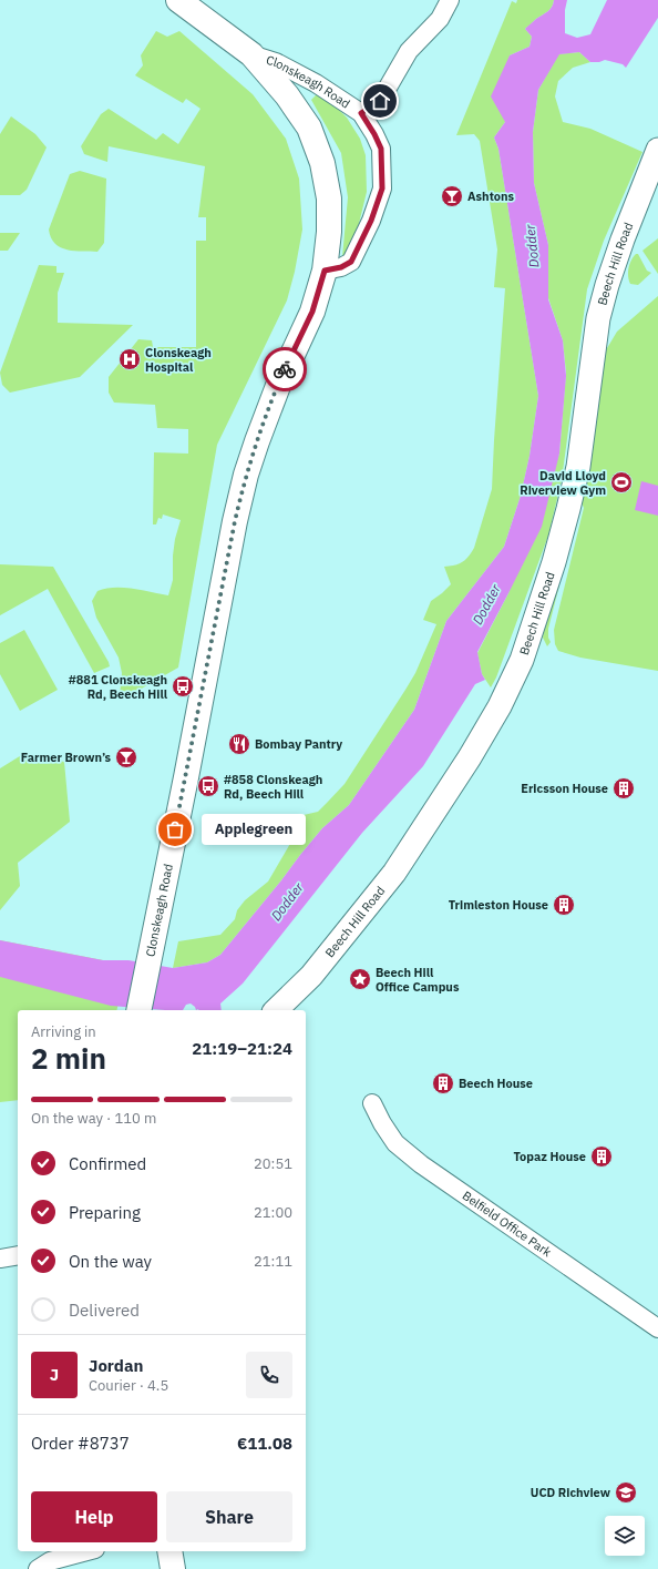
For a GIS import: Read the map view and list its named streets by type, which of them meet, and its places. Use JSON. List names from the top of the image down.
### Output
{
  "streets": {
    "main road": ["Clonskeagh Road"],
    "street": ["Beech Hill Road", "Belfield Office Park"]
  },
  "water": ["Dodder"],
  "places": {
    "bar": ["Ashtons", "Farmer Brown’s"],
    "hospital": ["Clonskeagh Hospital"],
    "sports": ["David Lloyd Riverview Gym"],
    "bus stop": ["#881 Clonskeagh Rd, Beech Hill", "#858 Clonskeagh Rd, Beech Hill"],
    "restaurant": ["Bombay Pantry"],
    "building": [
      "Ericsson House",
      "Trimleston House",
      "Beech House",
      "Topaz House"
    ],
    "other": ["Applegreen"],
    "place": ["Beech Hill Office Campus"],
    "school or university": ["UCD Richview"]
  },
  "page": {
    "bubble": "Applegreen",
    "heading": ["2 min", "Arriving in", "21:19–21:24"],
    "panel": [
      "Jordan",
      "Courier · 4.5",
      "Order #8737",
      "€11.08"
    ],
    "bar": "On the way · 110 m",
    "list": [
      ["Confirmed", "20:51"],
      ["Preparing", "21:00"],
      ["On the way", "21:11"],
      "Delivered"
    ],
    "round": "J",
    "buttons": ["Help", "Share"]
  }
}
